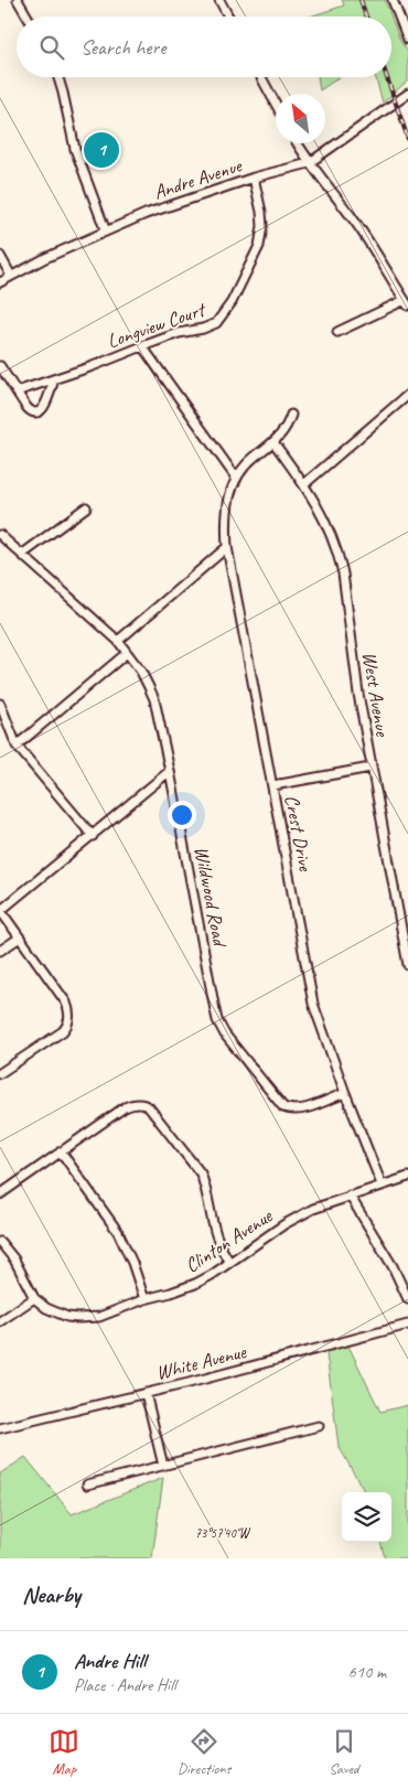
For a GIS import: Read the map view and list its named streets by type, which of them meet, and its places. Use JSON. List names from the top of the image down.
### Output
{
  "streets": {
    "street": [
      "Andre Avenue",
      "Longview Court",
      "West Avenue",
      "Crest Drive",
      "Wildwood Road",
      "Clinton Avenue",
      "White Avenue"
    ]
  },
  "crossings": [
    ["Andre Avenue", "Longview Court"],
    ["Crest Drive", "Wildwood Road"],
    ["Crest Drive", "Clinton Avenue"]
  ],
  "north": "top left",
  "page": {
    "search": "Search here",
    "pins": "1",
    "heading": "Nearby",
    "list": [
      {
        "mark": "1",
        "name": "Andre Hill",
        "note": "Place · Andre Hill",
        "value": "610 m"
      }
    ],
    "nav": ["Map", "Directions", "Saved"]
  },
  "coordinates": ["73°57'40\"W"]
}
